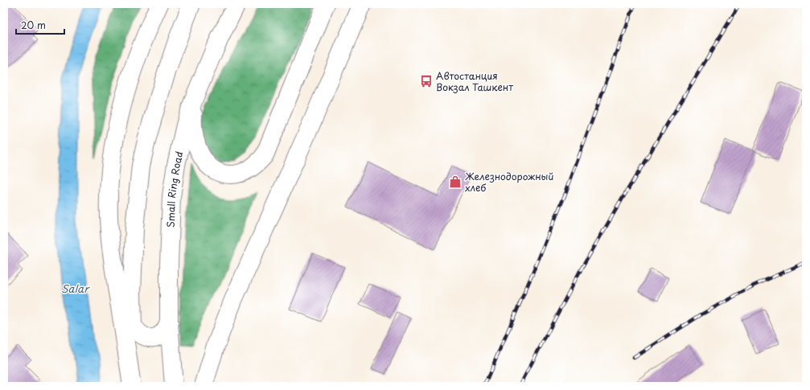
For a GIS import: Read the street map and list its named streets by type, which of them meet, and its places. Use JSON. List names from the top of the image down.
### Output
{
  "streets": {
    "highway": ["Small Ring Road"]
  },
  "water": ["Salar"],
  "places": {
    "bus stop": ["Автостанция Вокзал Ташкент"],
    "shop": ["Железнодорожный хлеб"]
  },
  "scale_bar": "20 m"
}
